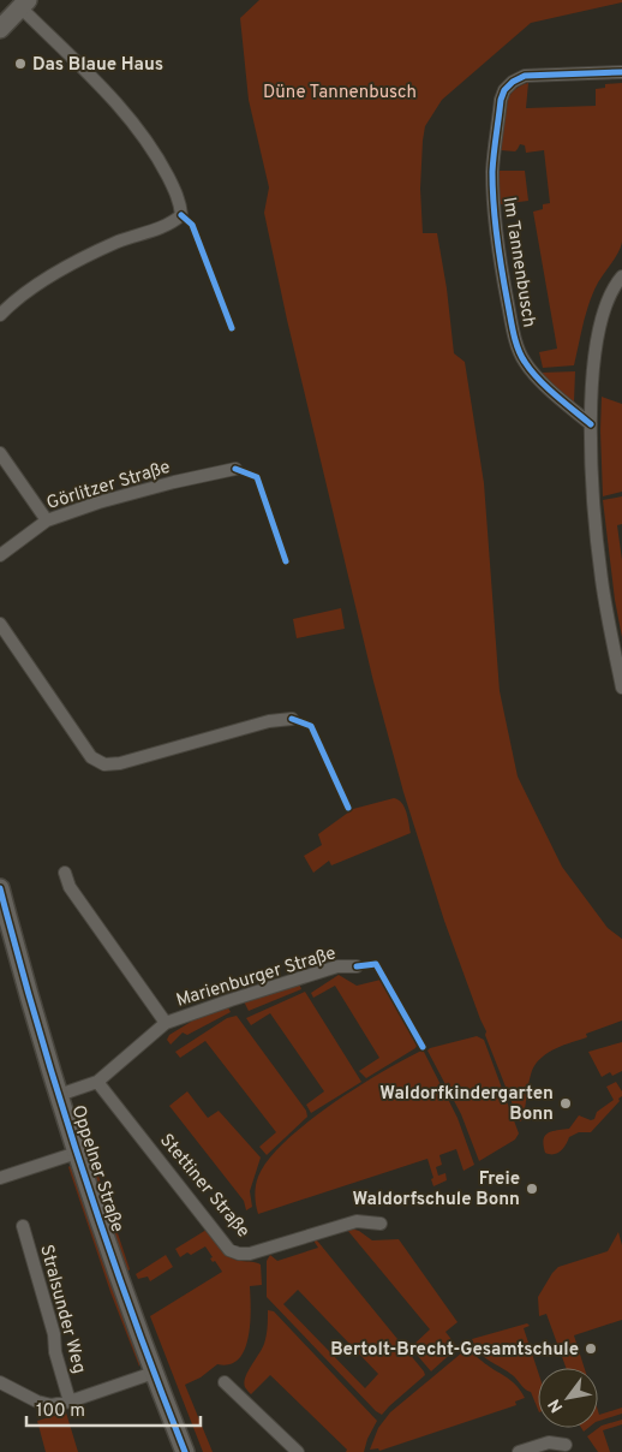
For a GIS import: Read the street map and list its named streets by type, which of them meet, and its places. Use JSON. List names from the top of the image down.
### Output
{
  "streets": {
    "street": [
      "Im Tannenbusch",
      "Görlitzer Straße",
      "Marienburger Straße",
      "Oppelner Straße",
      "Stettiner Straße",
      "Stralsunder Weg"
    ]
  },
  "crossings": [
    ["Marienburger Straße", "Oppelner Straße"],
    ["Marienburger Straße", "Stettiner Straße"]
  ],
  "parks": ["Düne Tannenbusch"],
  "places": [
    "Das Blaue Haus",
    "Waldorfkindergarten Bonn",
    "Freie Waldorfschule Bonn",
    "Bertolt-Brecht-Gesamtschule"
  ],
  "scale_bar": "100 m",
  "north": "bottom left"
}
